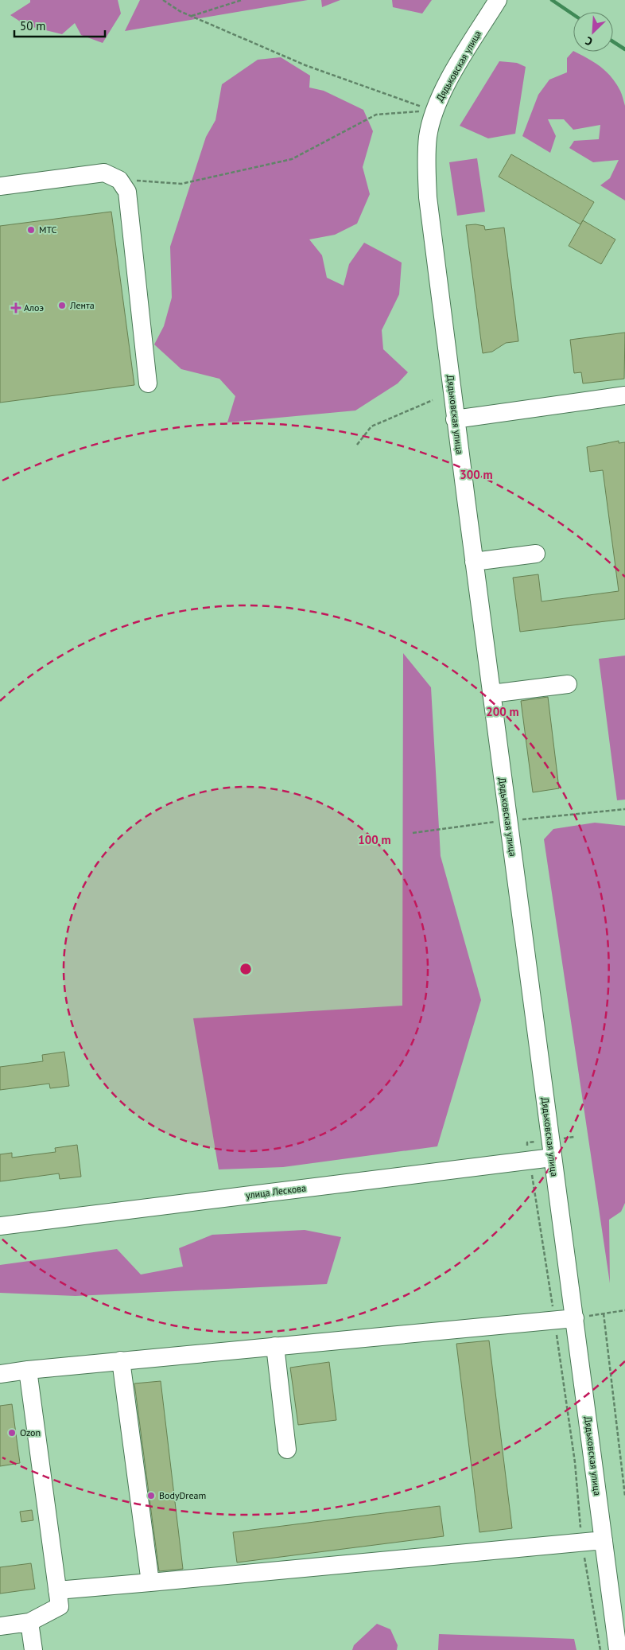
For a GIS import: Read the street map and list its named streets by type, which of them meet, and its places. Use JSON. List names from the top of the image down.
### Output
{
  "streets": {
    "street": ["Дядьковская улица", "улица Лескова"]
  },
  "crossings": [
    ["Дядьковская улица", "улица Лескова"]
  ],
  "places": {
    "other": [
      "МТС",
      "Лента",
      "Ozon",
      "BodyDream"
    ],
    "health": ["Алоэ"]
  },
  "scale_bar": "50 m",
  "north": "bottom left",
  "rings": ["300 m", "200 m", "100 m"]
}
